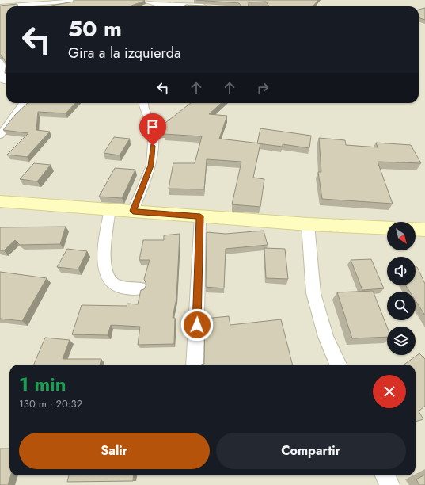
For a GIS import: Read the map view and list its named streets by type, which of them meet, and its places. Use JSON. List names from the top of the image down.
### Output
{
  "north": "bottom right",
  "page": {
    "turn": ["50 m", "Gira a la izquierda"],
    "heading": ["1 min", "130 m · 20:32"],
    "buttons": ["Salir", "Compartir"]
  }
}
